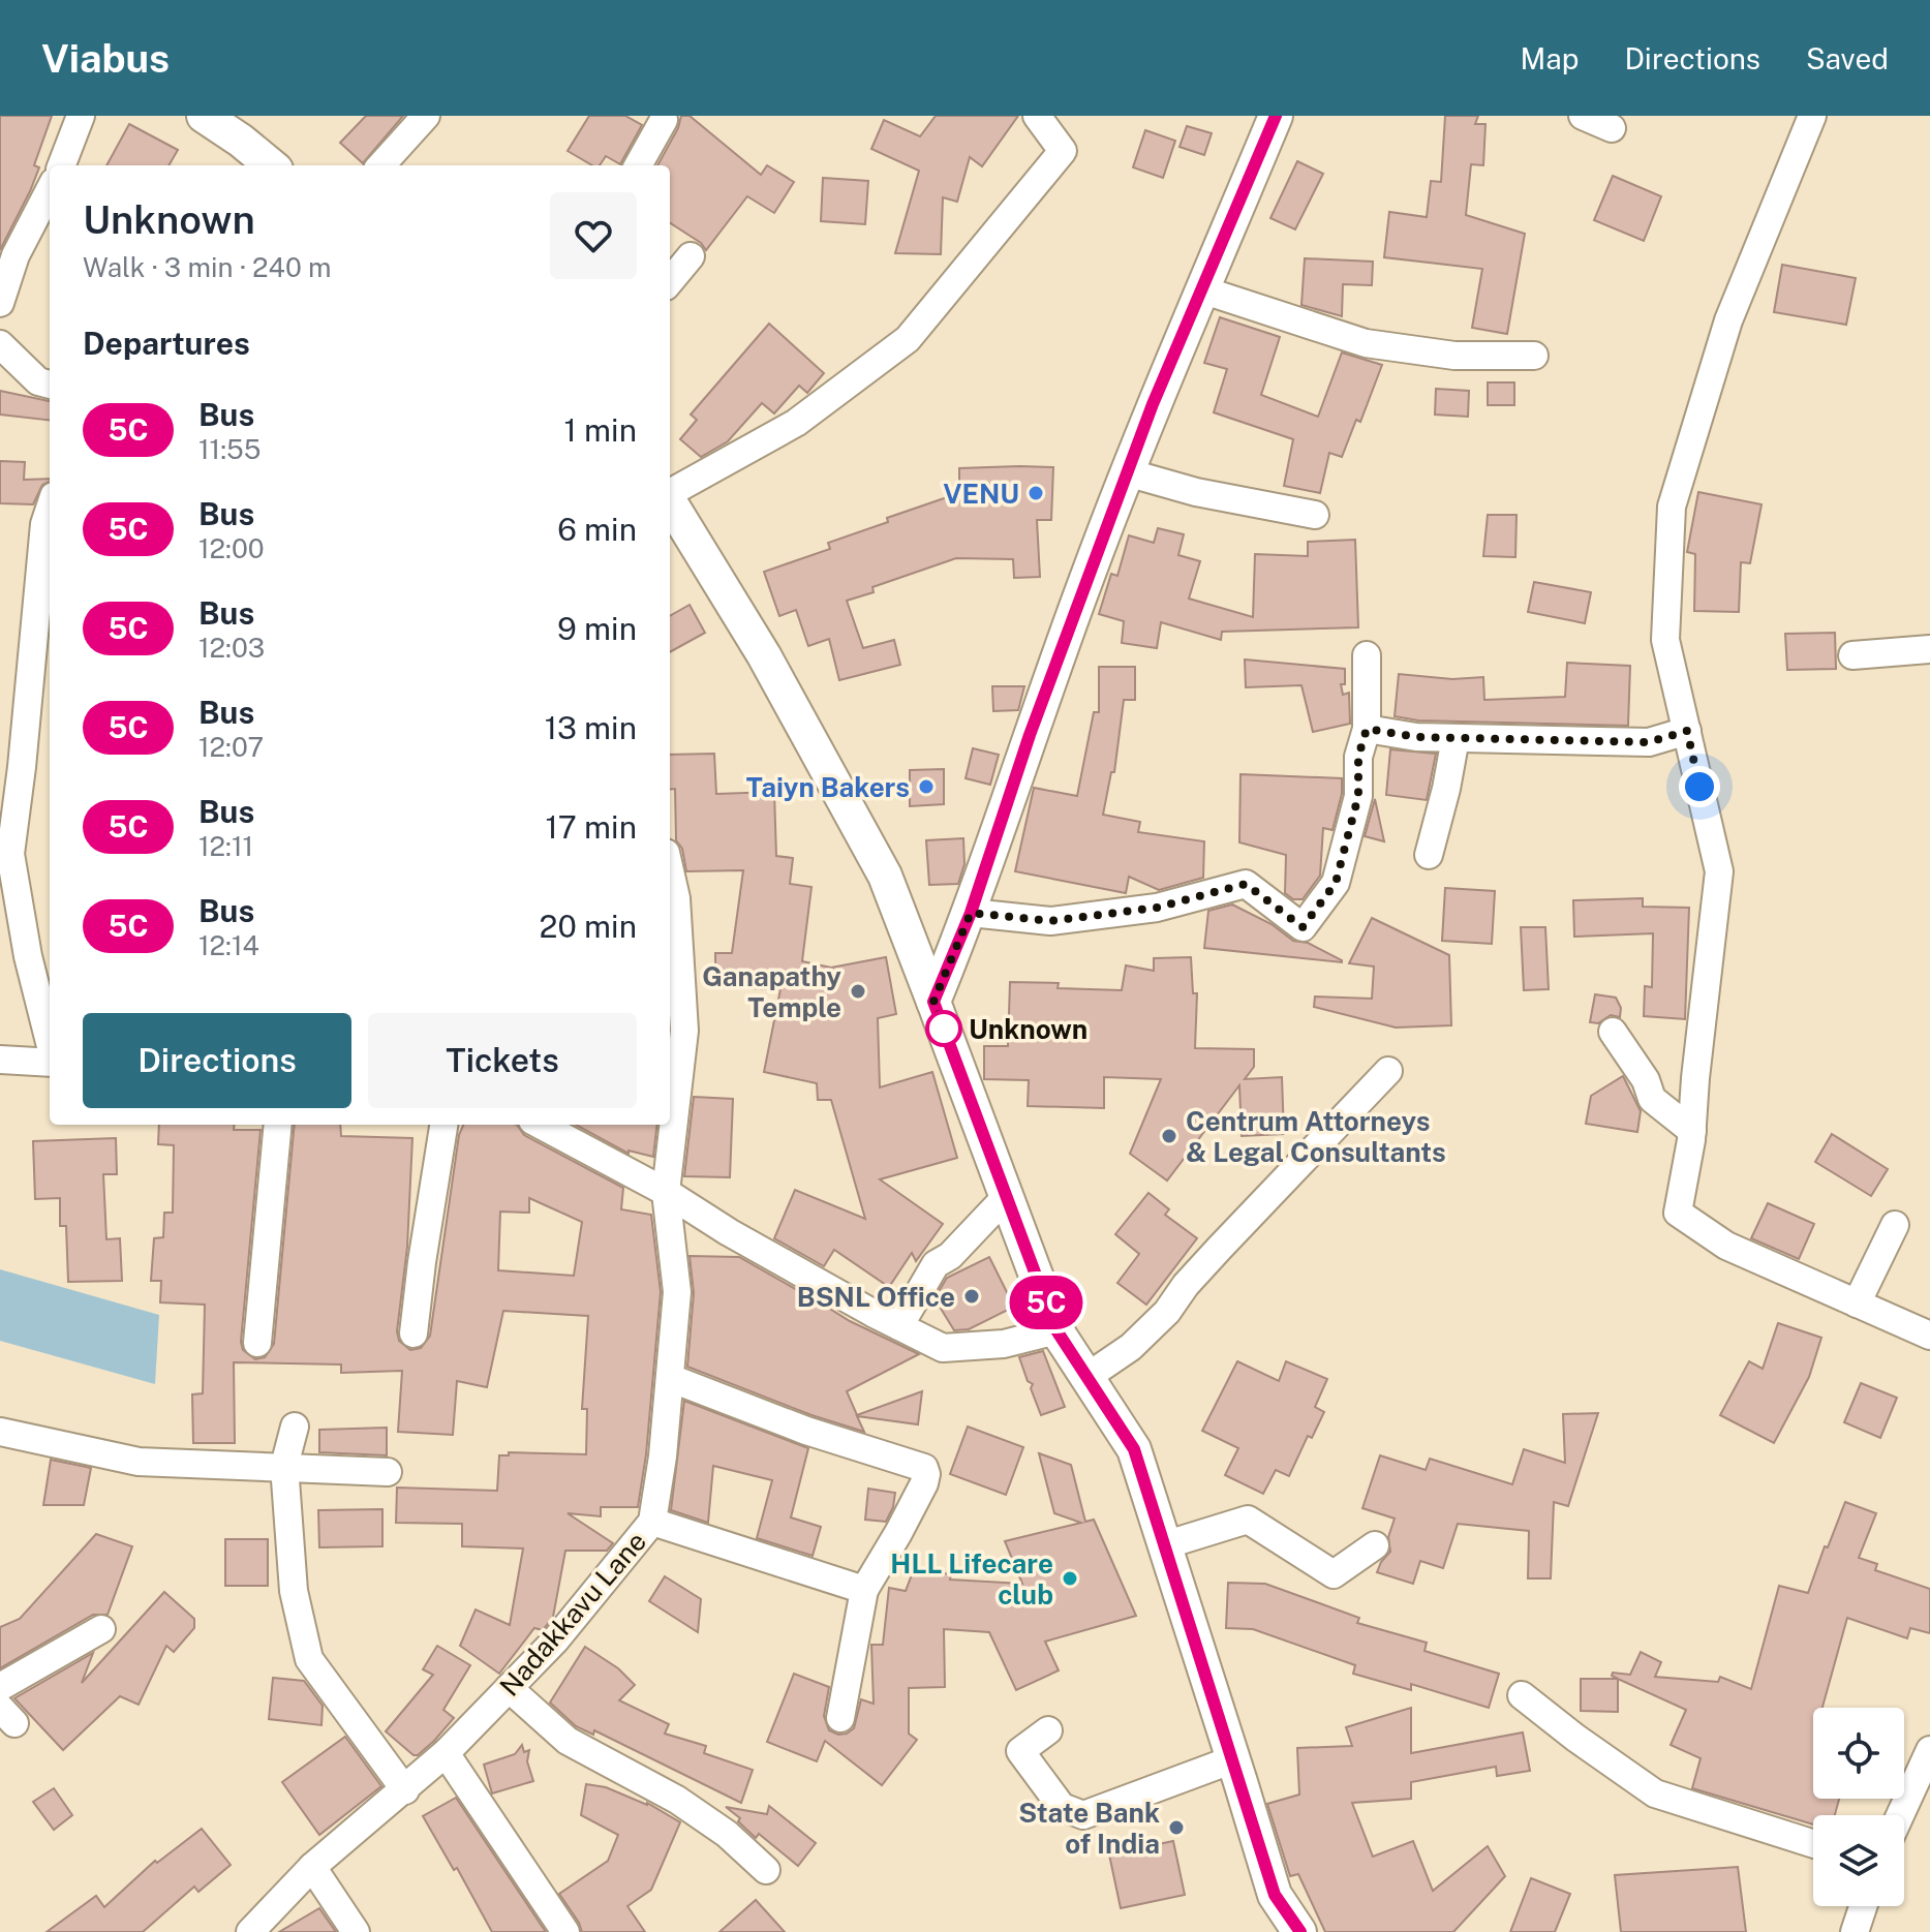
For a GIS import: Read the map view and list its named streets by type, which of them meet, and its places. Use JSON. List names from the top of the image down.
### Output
{
  "streets": {
    "street": ["Nadakkavu Lane"]
  },
  "places": [
    "VENU",
    "Taiyn Bakers",
    "Ganapathy Temple",
    "Unknown",
    "Centrum Attorneys & Legal Consultants",
    "BSNL Office",
    "HLL Lifecare club",
    "State Bank of India"
  ],
  "lines": ["bus line 5C"],
  "page": {
    "header": "Viabus",
    "nav": ["Map", "Directions", "Saved"],
    "on_map": "5C",
    "heading": [
      ["Unknown", "Walk · 3 min · 240 m"],
      "Departures"
    ],
    "list": [
      {
        "mark": "5C",
        "name": "Bus",
        "note": "11:55",
        "value": "1 min"
      },
      {
        "mark": "5C",
        "name": "Bus",
        "note": "12:00",
        "value": "6 min"
      },
      {
        "mark": "5C",
        "name": "Bus",
        "note": "12:03",
        "value": "9 min"
      },
      {
        "mark": "5C",
        "name": "Bus",
        "note": "12:07",
        "value": "13 min"
      },
      {
        "mark": "5C",
        "name": "Bus",
        "note": "12:11",
        "value": "17 min"
      },
      {
        "mark": "5C",
        "name": "Bus",
        "note": "12:14",
        "value": "20 min"
      }
    ],
    "buttons": ["Directions", "Tickets"]
  }
}
